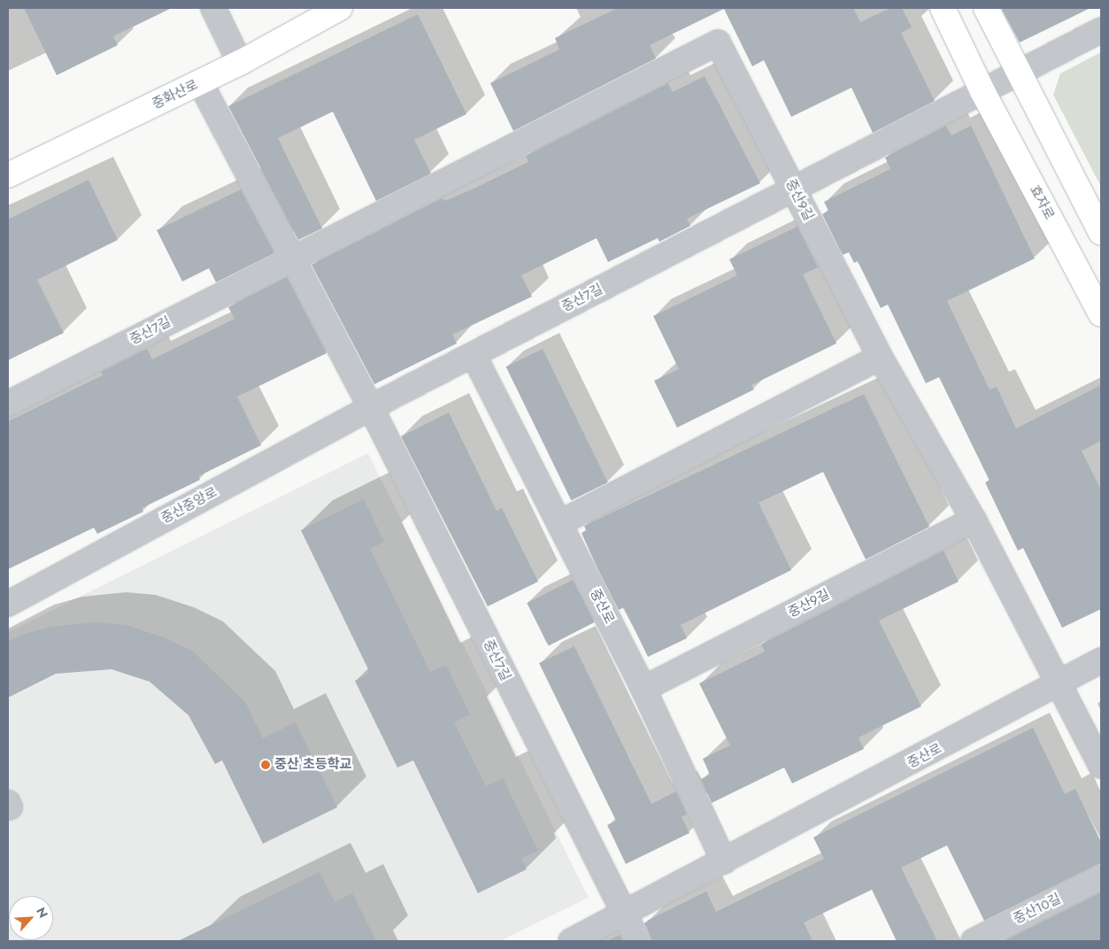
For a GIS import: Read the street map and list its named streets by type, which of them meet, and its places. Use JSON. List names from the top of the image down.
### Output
{
  "streets": {
    "street": [
      "중화산로",
      "중산9길",
      "효자로",
      "중산7길",
      "중산중앙로",
      "중산로",
      "중산10길"
    ]
  },
  "crossings": [
    ["중화산로", "중산7길"],
    ["중산9길", "중산7길"],
    ["중산9길", "중산로"],
    ["효자로", "중산7길"],
    ["중산7길", "중산중앙로"],
    ["중산7길", "중산로"]
  ],
  "places": ["중산 초등학교"],
  "north": "top right"
}
